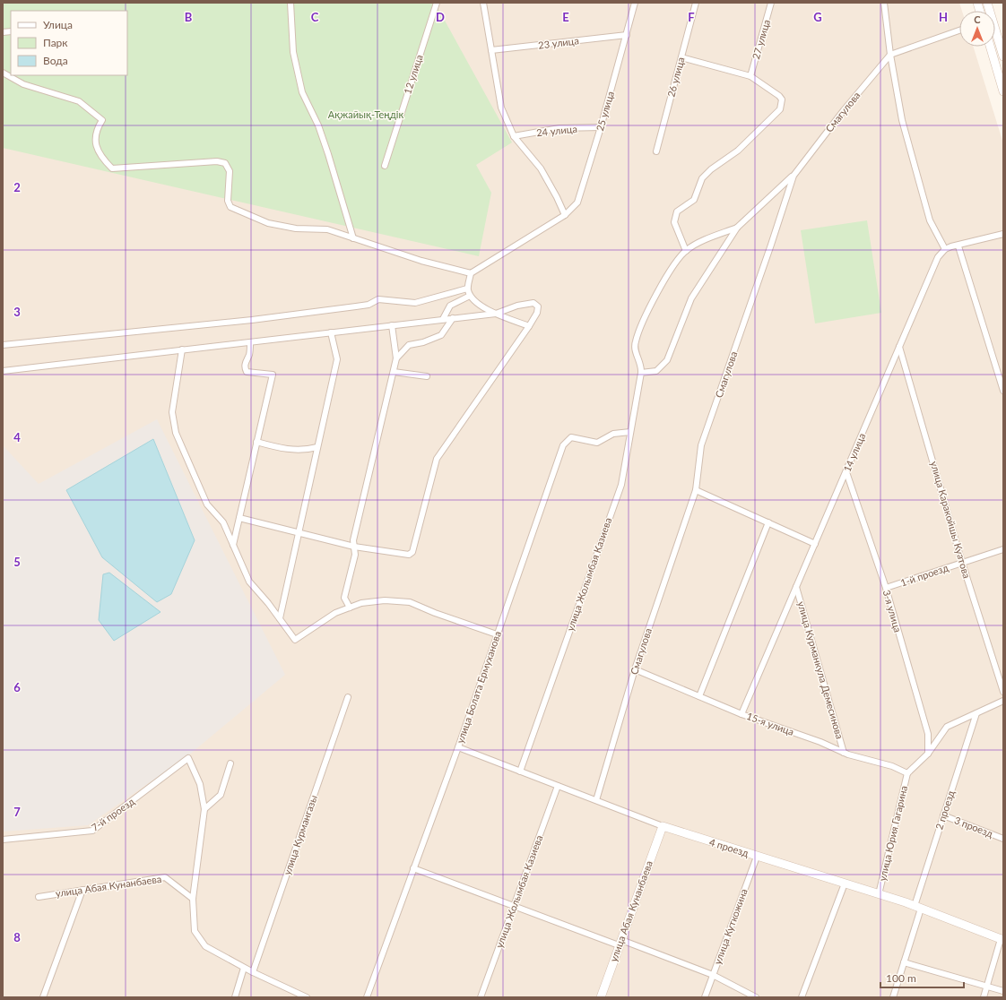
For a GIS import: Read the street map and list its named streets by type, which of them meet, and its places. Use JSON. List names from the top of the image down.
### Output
{
  "streets": {
    "street": [
      "27 улица",
      "23 улица",
      "12 улица",
      "26 улица",
      "25 улица",
      "Смагулова",
      "24 улица",
      "14 улица",
      "улица Каракойшы Куатова",
      "улица Жолымбая Казиева",
      "1-й проезд",
      "3-я улица",
      "улица Курманкула Демесинова",
      "улица Болата Ермуханова",
      "15-я улица",
      "2 проезд",
      "7-й проезд",
      "3 проезд",
      "улица Юрия Гагарина",
      "улица Курмангазы",
      "4 проезд",
      "улица Абая Кунанбаева",
      "улица Куткожина"
    ]
  },
  "crossings": [
    ["23 улица", "25 улица"],
    ["25 улица", "24 улица"],
    ["Смагулова", "улица Жолымбая Казиева"],
    ["Смагулова", "15-я улица"],
    ["Смагулова", "4 проезд"],
    ["14 улица", "улица Каракойшы Куатова"],
    ["14 улица", "3-я улица"],
    ["14 улица", "улица Курманкула Демесинова"],
    ["14 улица", "15-я улица"],
    ["улица Каракойшы Куатова", "1-й проезд"],
    ["улица Жолымбая Казиева", "улица Болата Ермуханова"],
    ["улица Жолымбая Казиева", "4 проезд"],
    ["1-й проезд", "3-я улица"],
    ["улица Курманкула Демесинова", "15-я улица"],
    ["улица Болата Ермуханова", "4 проезд"],
    ["15-я улица", "улица Юрия Гагарина"],
    ["2 проезд", "3 проезд"],
    ["2 проезд", "4 проезд"],
    ["улица Юрия Гагарина", "4 проезд"],
    ["4 проезд", "улица Абая Кунанбаева"],
    ["4 проезд", "улица Куткожина"]
  ],
  "parks": ["Ақжайық-Теңдік"],
  "legend": ["Улица", "Парк", "Вода"],
  "scale_bar": "100 m",
  "north": "top",
  "grid": {
    "columns": [
      "B",
      "C",
      "D",
      "E",
      "F",
      "G",
      "H"
    ],
    "rows": [
      "2",
      "3",
      "4",
      "5",
      "6",
      "7",
      "8"
    ]
  }
}
